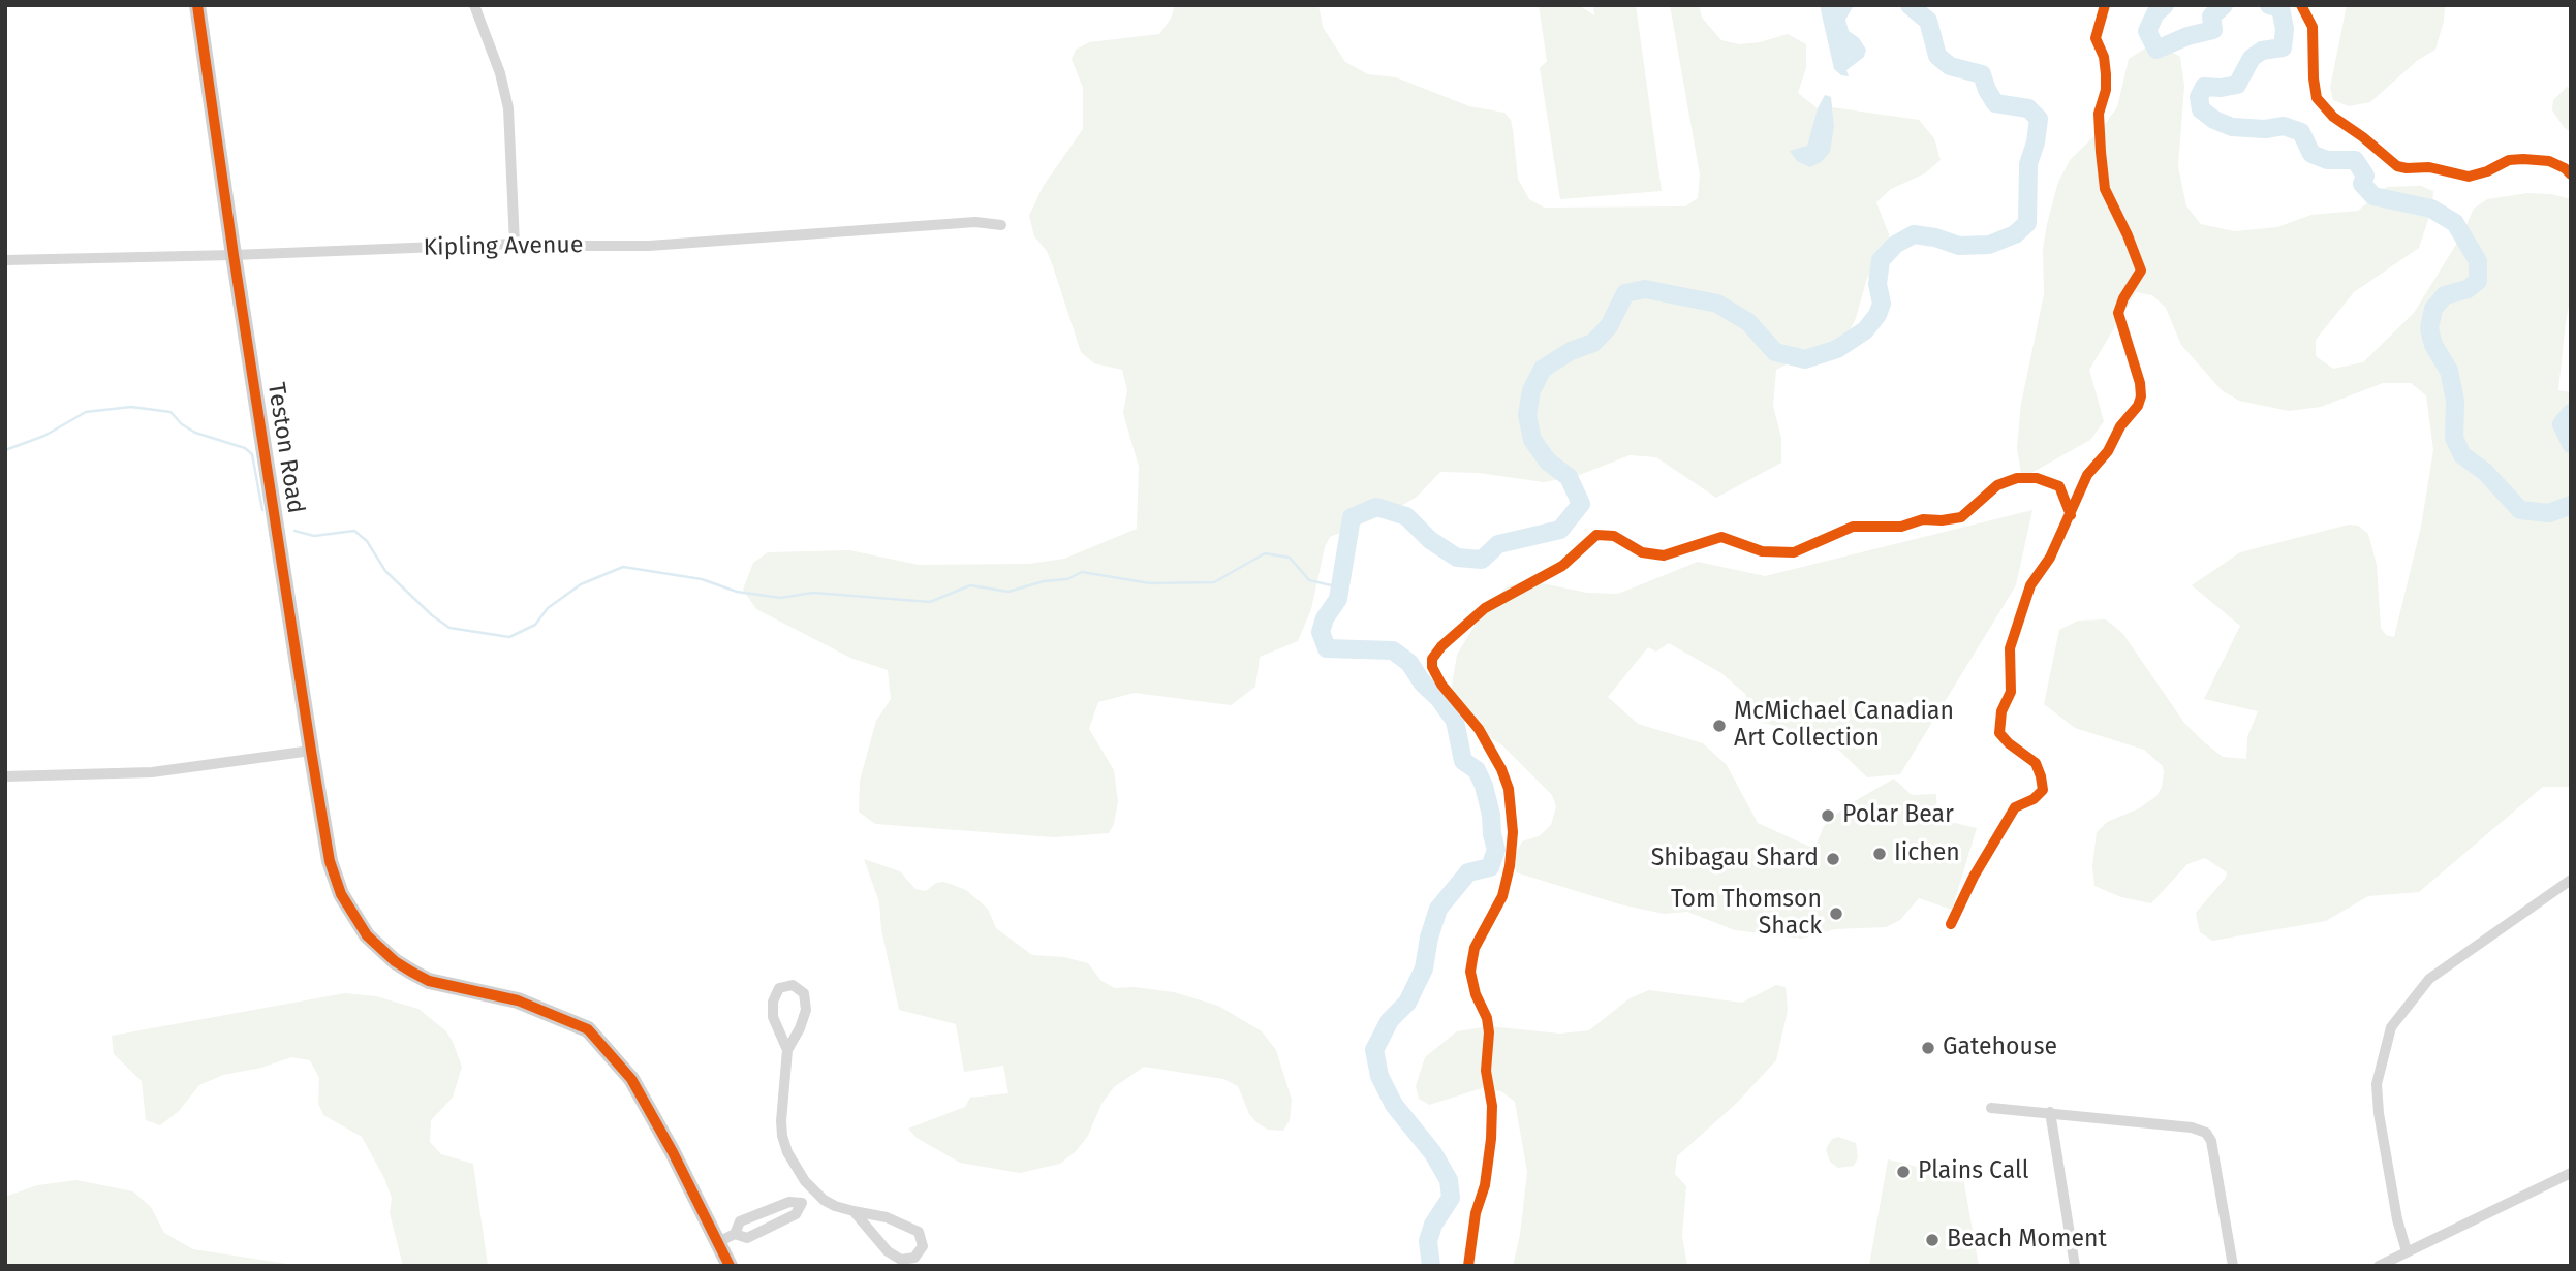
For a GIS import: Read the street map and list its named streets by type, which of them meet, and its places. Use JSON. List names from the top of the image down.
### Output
{
  "streets": {
    "street": ["Kipling Avenue", "Teston Road"]
  },
  "crossings": [
    ["Kipling Avenue", "Teston Road"]
  ],
  "places": [
    "McMichael Canadian Art Collection",
    "Polar Bear",
    "Iichen",
    "Shibagau Shard",
    "Tom Thomson Shack",
    "Gatehouse",
    "Plains Call",
    "Beach Moment"
  ]
}
